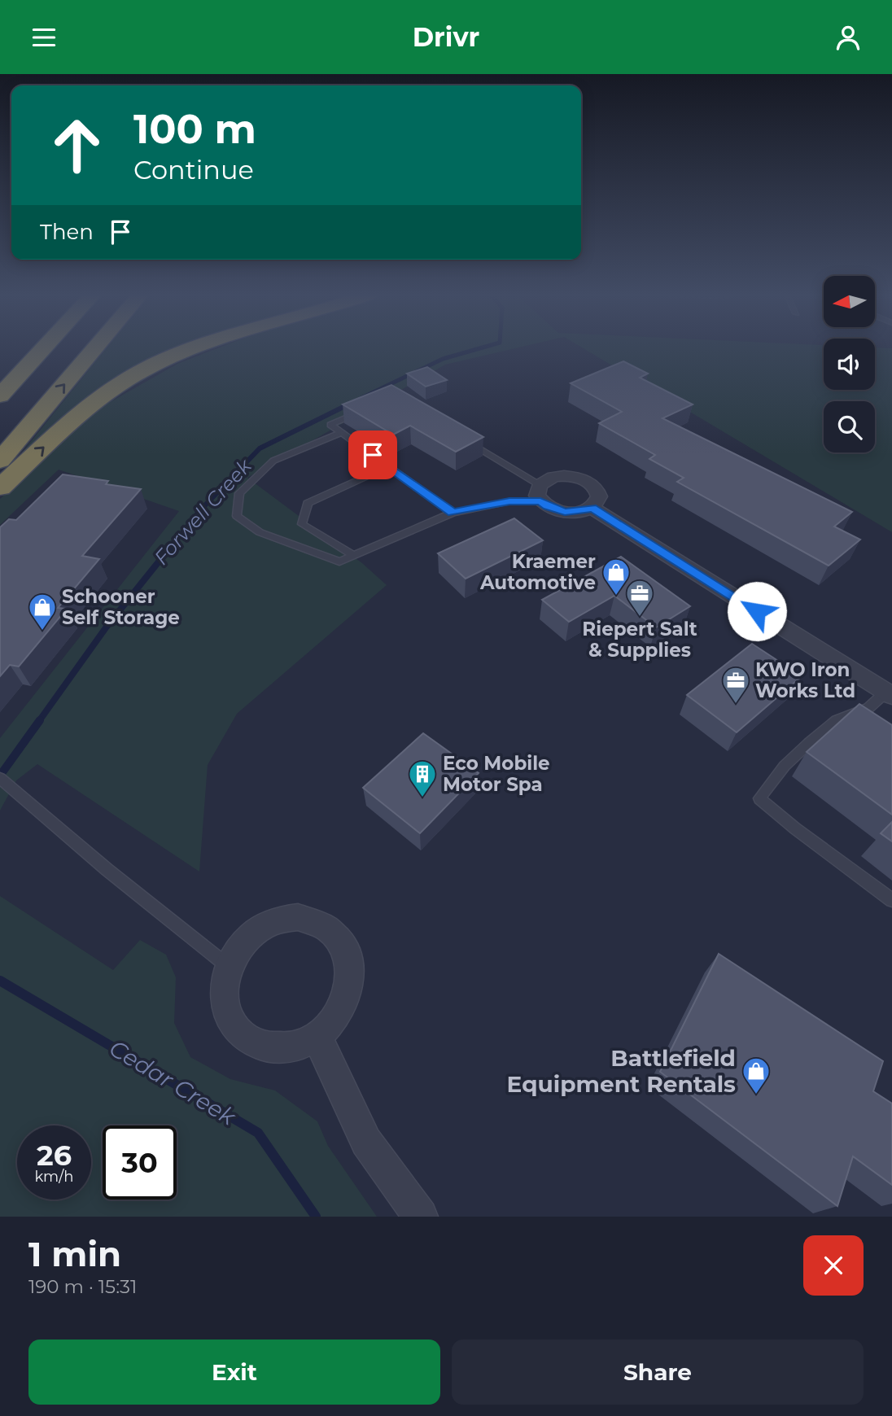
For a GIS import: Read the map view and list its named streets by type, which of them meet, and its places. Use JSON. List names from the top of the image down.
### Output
{
  "water": ["Forwell Creek", "Cedar Creek"],
  "places": {
    "shop": ["Kraemer Automotive", "Schooner Self Storage", "Battlefield Equipment Rentals"],
    "office": ["Riepert Salt & Supplies", "KWO Iron Works Ltd"],
    "building": ["Eco Mobile Motor Spa"]
  },
  "north": "left",
  "page": {
    "header": "Drivr",
    "turn": ["100 m", "Continue"],
    "then": "Then",
    "speed": "26 km/h",
    "limit": "30",
    "heading": ["1 min", "190 m · 15:31"],
    "buttons": ["Exit", "Share"]
  }
}
